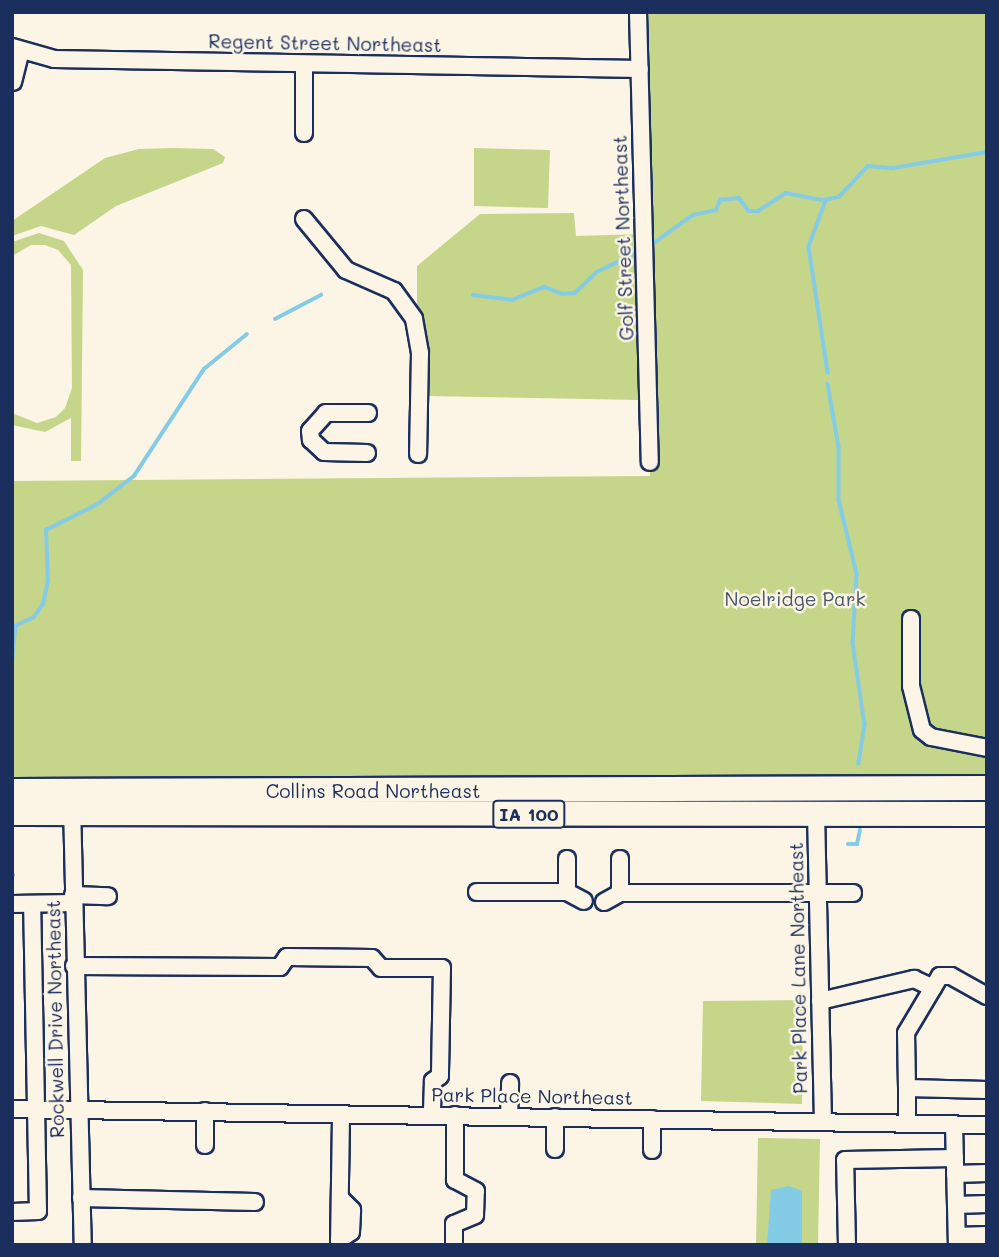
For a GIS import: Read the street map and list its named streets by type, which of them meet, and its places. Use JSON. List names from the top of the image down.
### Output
{
  "streets": {
    "highway": ["Collins Road Northeast", "IA 100"],
    "street": [
      "Regent Street Northeast",
      "Golf Street Northeast",
      "Park Place Lane Northeast",
      "Rockwell Drive Northeast",
      "Park Place Northeast"
    ]
  },
  "crossings": [
    ["Regent Street Northeast", "Golf Street Northeast"],
    ["Collins Road Northeast", "Park Place Lane Northeast"],
    ["Collins Road Northeast", "Rockwell Drive Northeast"],
    ["Park Place Lane Northeast", "Park Place Northeast"],
    ["Rockwell Drive Northeast", "Park Place Northeast"]
  ],
  "parks": ["Noelridge Park"]
}
